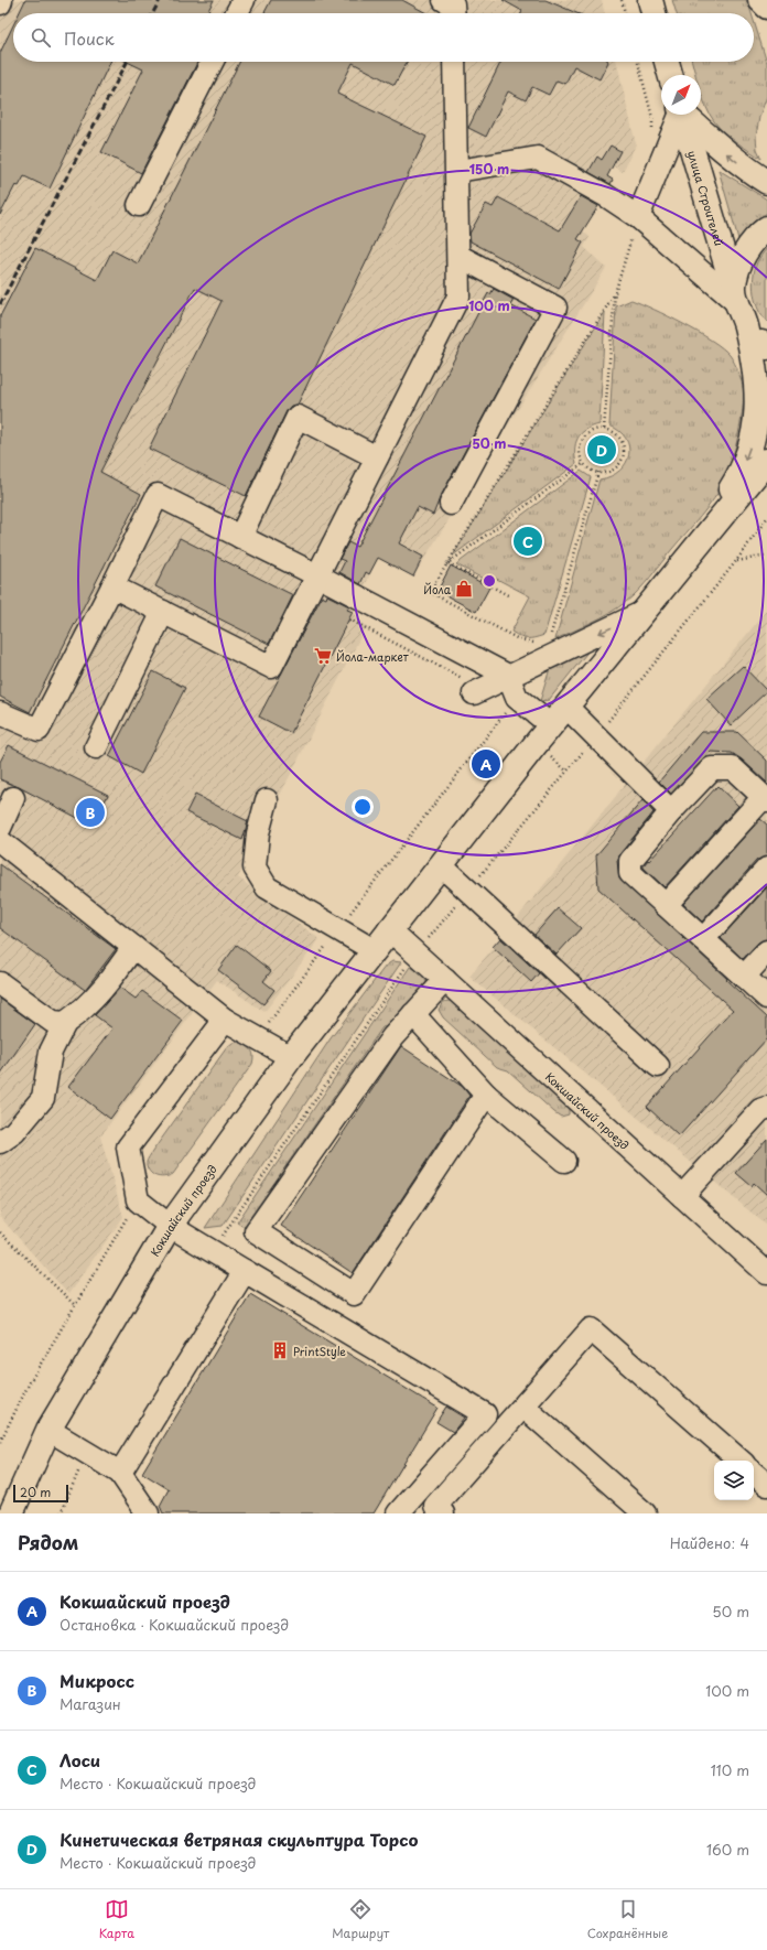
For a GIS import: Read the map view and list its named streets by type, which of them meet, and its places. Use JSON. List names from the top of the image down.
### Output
{
  "streets": {
    "main road": ["улица Строителей", "Кокшайский проезд"]
  },
  "crossings": [
    ["улица Строителей", "Кокшайский проезд"]
  ],
  "one_way": ["улица Строителей"],
  "places": {
    "shop": ["Йола"],
    "supermarket": ["Йола-маркет"],
    "building": ["PrintStyle"]
  },
  "scale_bar": "20 m",
  "north": "top right",
  "page": {
    "search": "Поиск",
    "pins": [
      "D",
      "C",
      "A",
      "B"
    ],
    "scale": "20 m",
    "heading": ["Рядом", "Найдено: 4"],
    "list": [
      {
        "mark": "A",
        "name": "Кокшайский проезд",
        "note": "Остановка · Кокшайский проезд",
        "value": "50 m"
      },
      {
        "mark": "B",
        "name": "Микросс",
        "note": "Магазин",
        "value": "100 m"
      },
      {
        "mark": "C",
        "name": "Лоси",
        "note": "Место · Кокшайский проезд",
        "value": "110 m"
      },
      {
        "mark": "D",
        "name": "Кинетическая ветряная скульптура Торсо",
        "note": "Место · Кокшайский проезд",
        "value": "160 m"
      }
    ],
    "nav": ["Карта", "Маршрут", "Сохранённые"]
  },
  "rings": ["150 m", "100 m", "50 m"]
}
